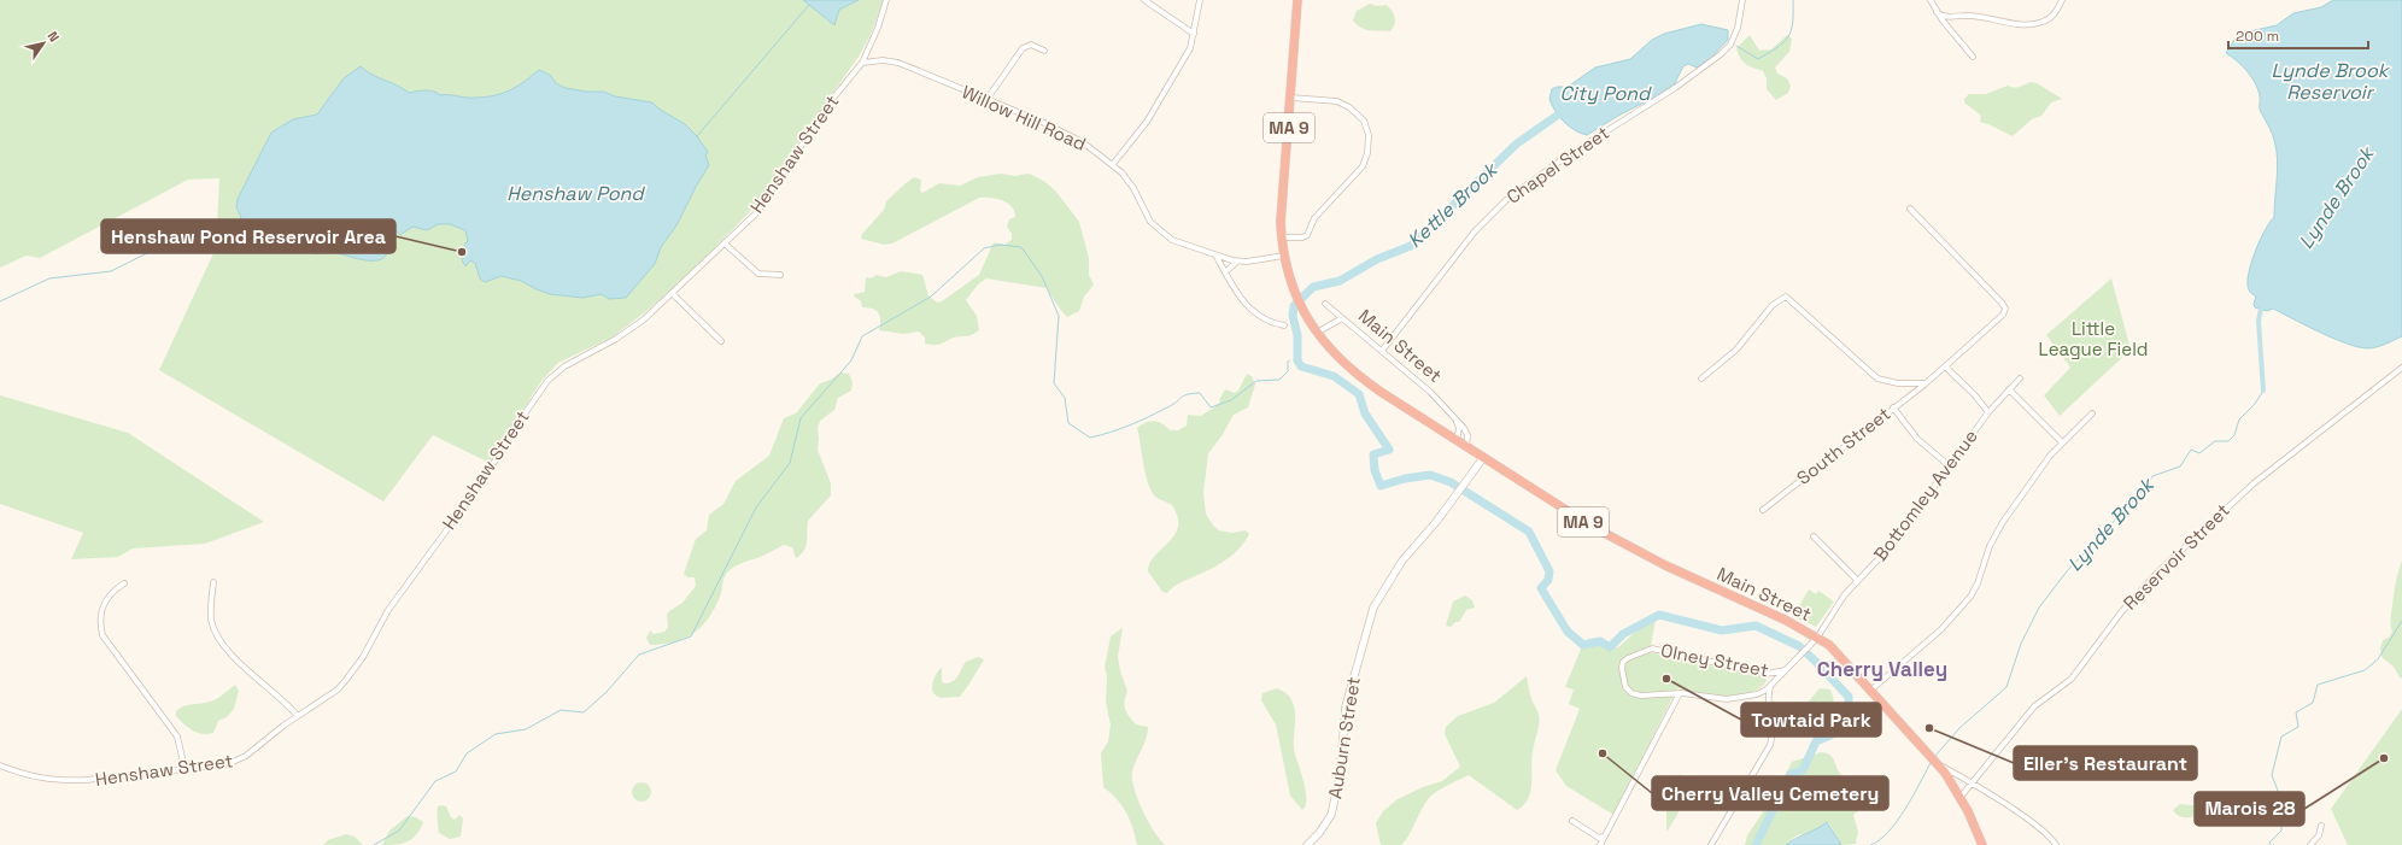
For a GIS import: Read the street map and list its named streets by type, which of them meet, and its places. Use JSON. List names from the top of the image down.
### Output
{
  "streets": {
    "highway": ["MA 9", "Main Street"],
    "street": [
      "Willow Hill Road",
      "Henshaw Street",
      "Chapel Street",
      "South Street",
      "Bottomley Avenue",
      "Reservoir Street",
      "Olney Street",
      "Auburn Street"
    ]
  },
  "crossings": [
    ["Willow Hill Road", "Henshaw Street"],
    ["Willow Hill Road", "Main Street"],
    ["Chapel Street", "Main Street"],
    ["Main Street", "Bottomley Avenue"],
    ["Main Street", "Reservoir Street"],
    ["Main Street", "Auburn Street"],
    ["Bottomley Avenue", "Olney Street"]
  ],
  "districts": ["Cherry Valley"],
  "water": [
    "Lynde Brook Reservoir",
    "City Pond",
    "Henshaw Pond",
    "Lynde Brook",
    "Kettle Brook"
  ],
  "parks": ["Little League Field"],
  "places": [
    "Henshaw Pond Reservoir Area",
    "Towtaid Park",
    "Eller's Restaurant",
    "Cherry Valley Cemetery",
    "Marois 28"
  ],
  "scale_bar": "200 m",
  "north": "top right"
}
